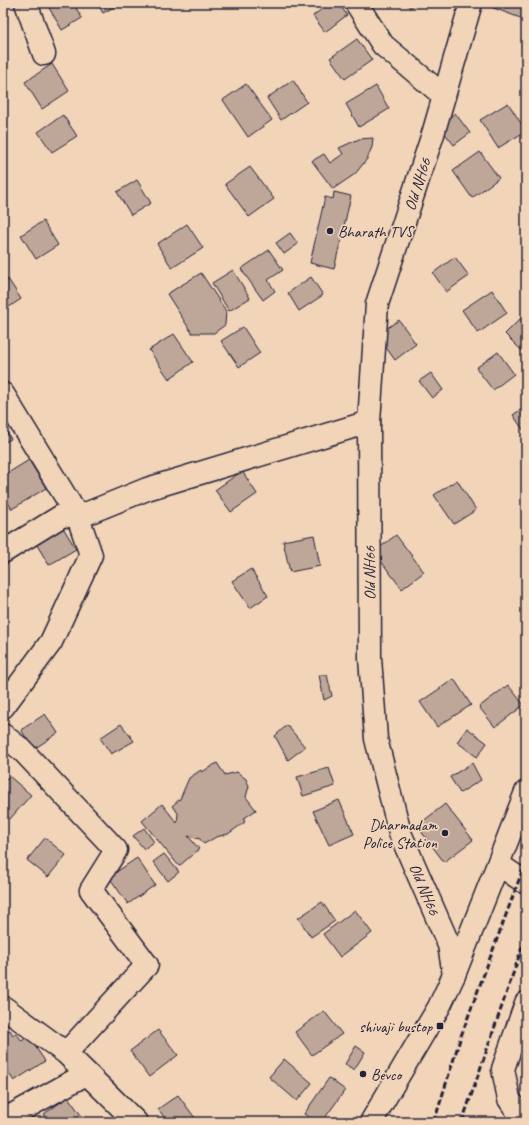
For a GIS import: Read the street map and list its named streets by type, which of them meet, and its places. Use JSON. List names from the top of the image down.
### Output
{
  "streets": {
    "street": ["Old NH66"]
  },
  "places": {
    "other": ["Bharath TVS", "Dharmadam Police Station", "Bevco"],
    "transit": ["shivaji bustop"]
  }
}
